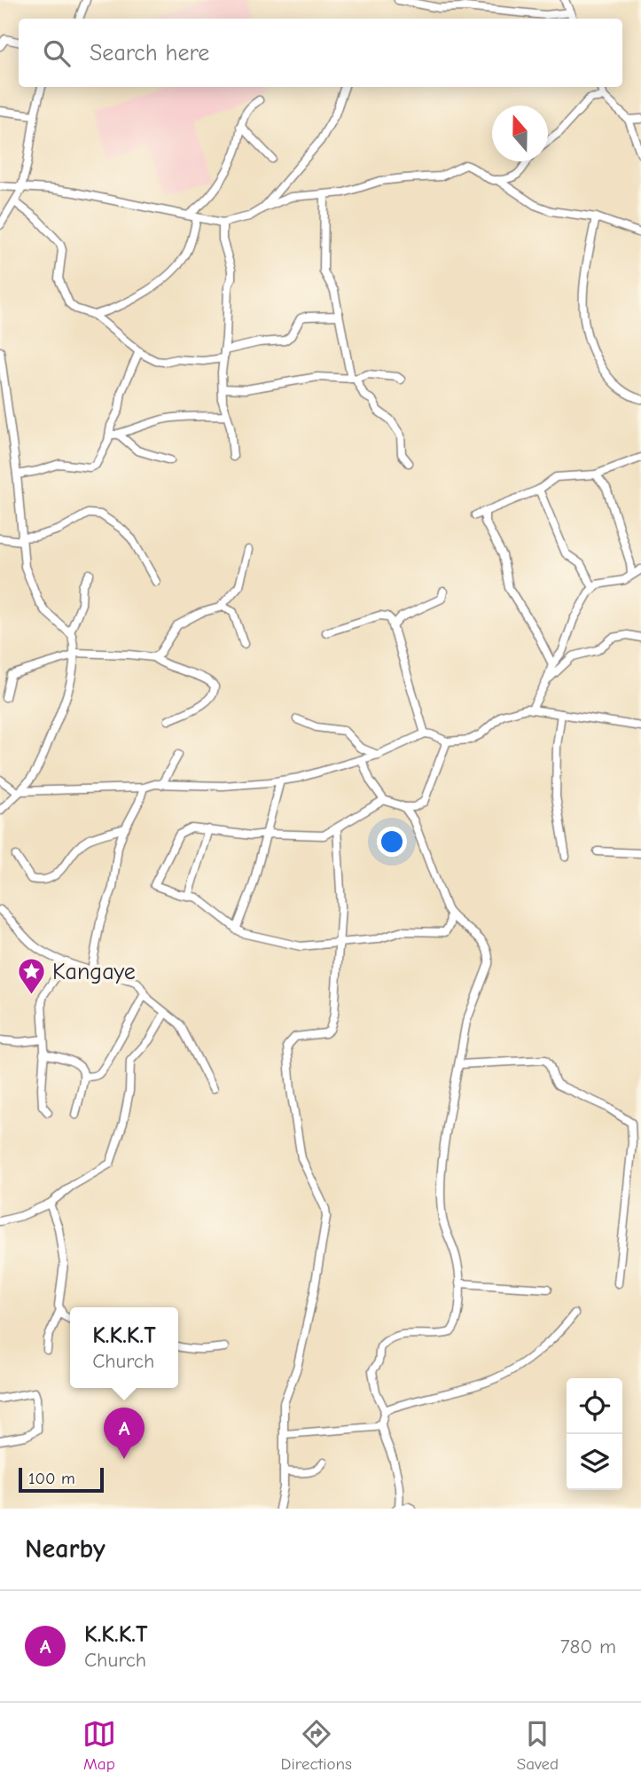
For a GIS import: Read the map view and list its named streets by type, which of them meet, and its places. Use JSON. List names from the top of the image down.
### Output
{
  "places": {
    "place": ["Kangaye"]
  },
  "scale_bar": "100 m",
  "north": "top",
  "page": {
    "search": "Search here",
    "popup": ["K.K.K.T", "Church"],
    "pins": "A",
    "scale": "100 m",
    "heading": "Nearby",
    "list": [
      {
        "mark": "A",
        "name": "K.K.K.T",
        "note": "Church",
        "value": "780 m"
      }
    ],
    "nav": ["Map", "Directions", "Saved"]
  }
}
